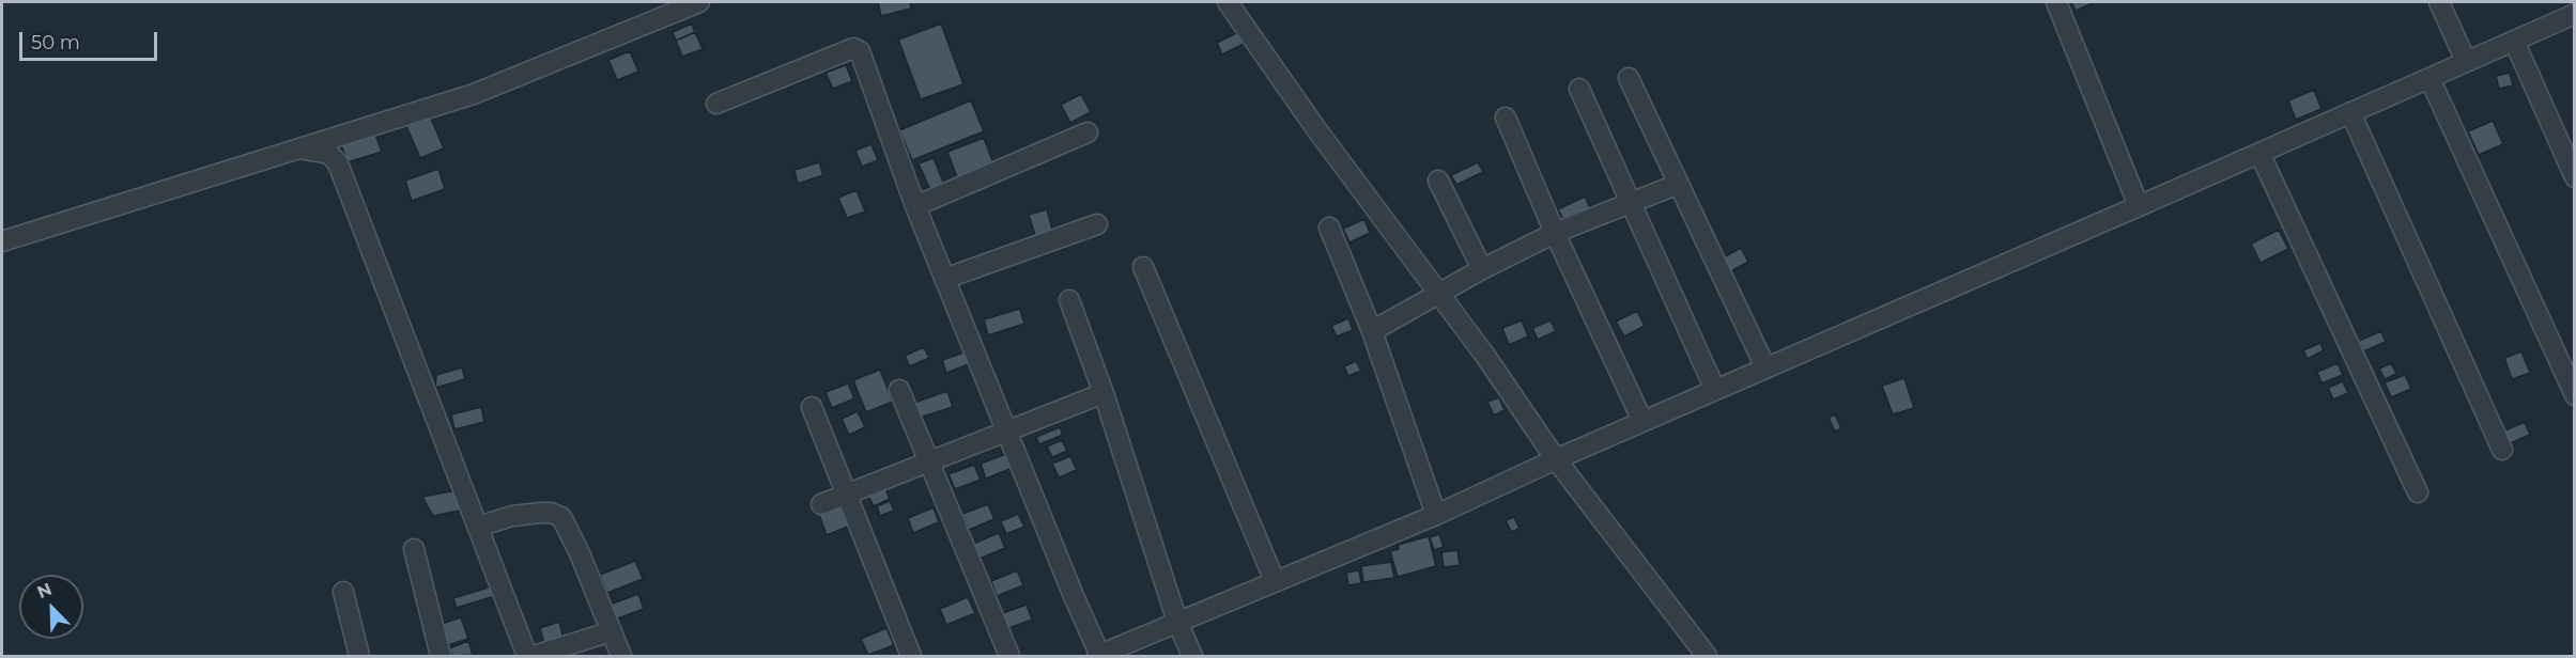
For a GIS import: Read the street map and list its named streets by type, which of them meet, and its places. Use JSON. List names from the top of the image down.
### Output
{
  "scale_bar": "50 m",
  "north": "top left"
}
